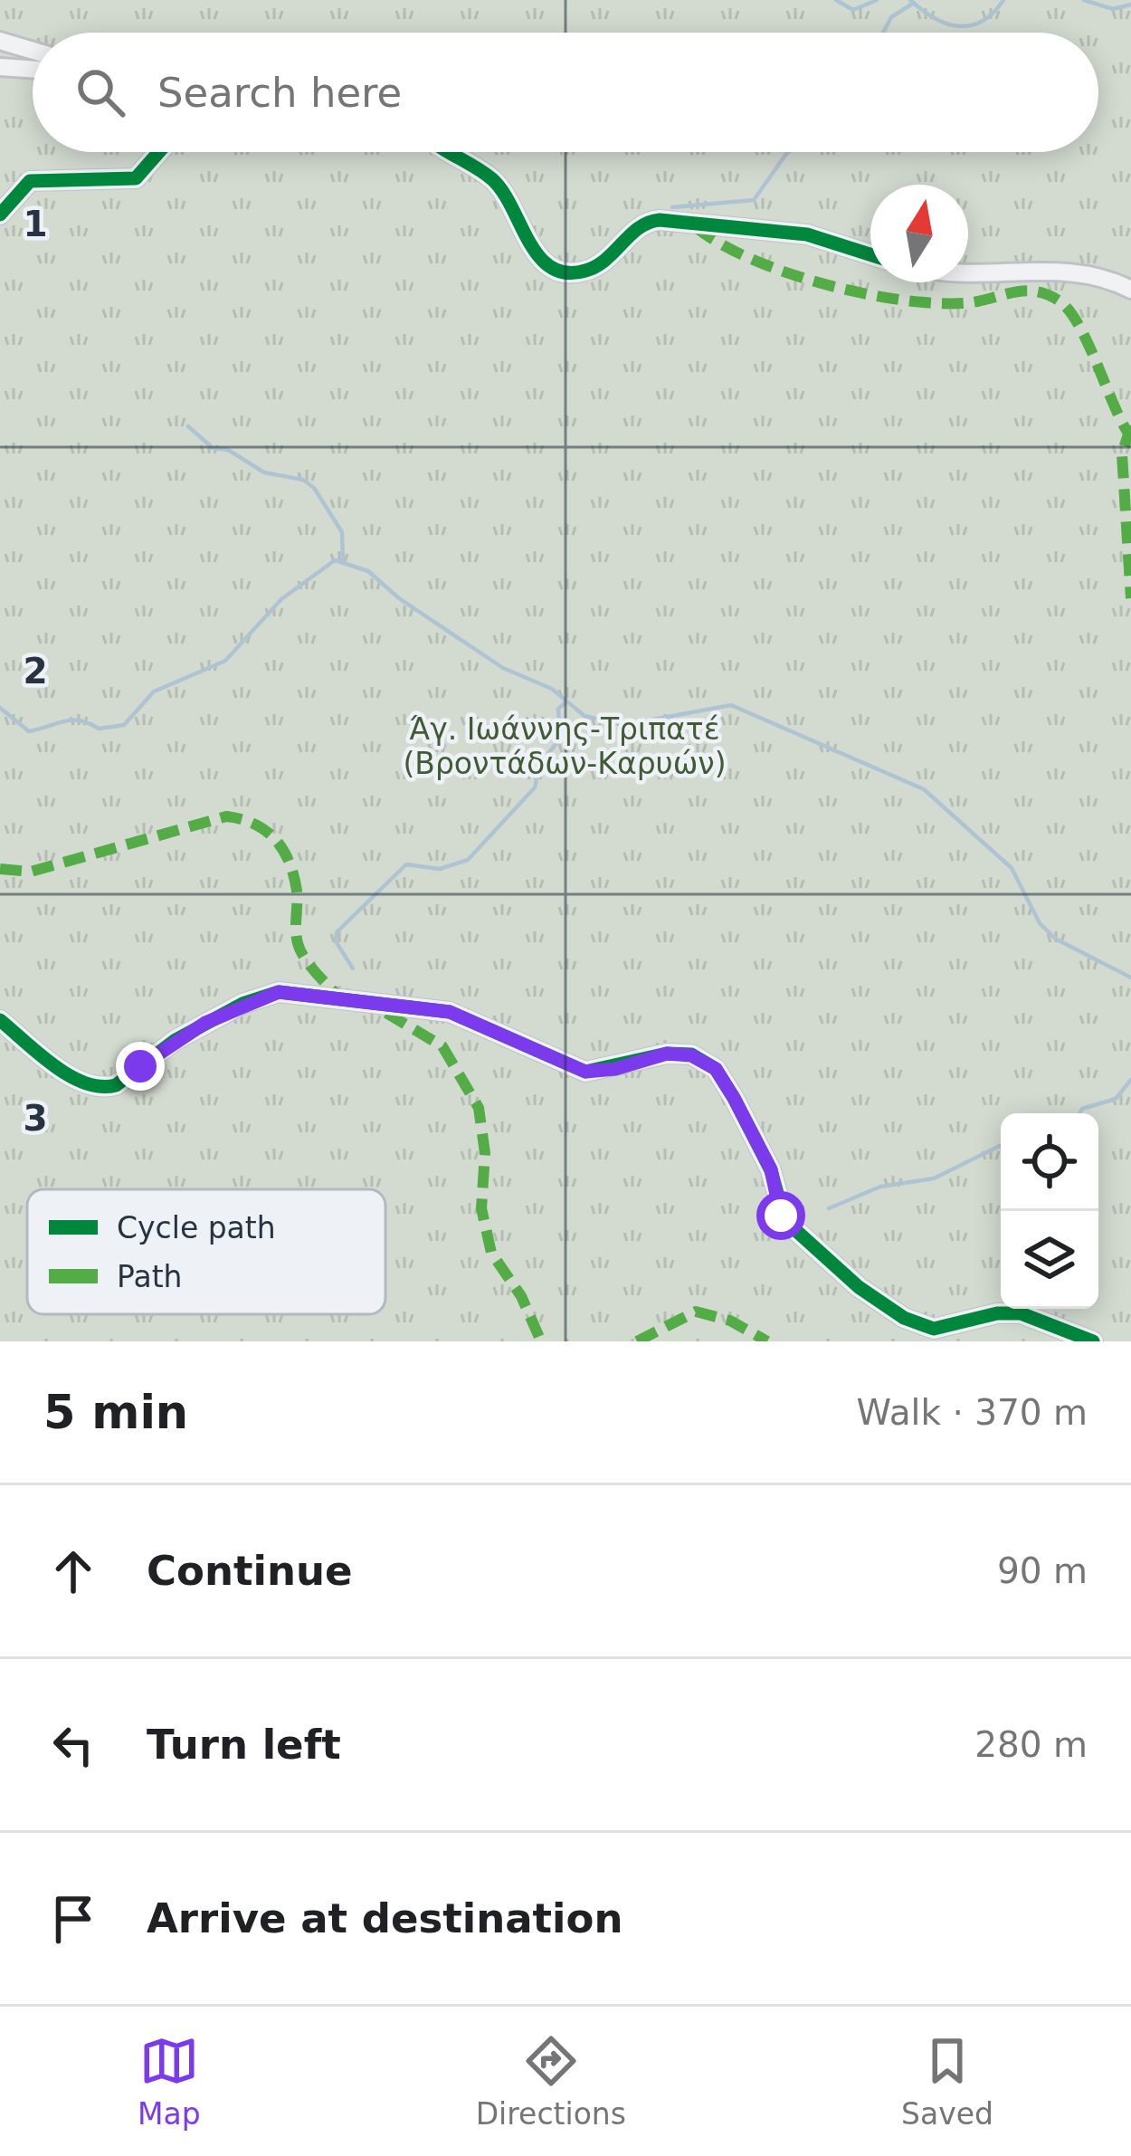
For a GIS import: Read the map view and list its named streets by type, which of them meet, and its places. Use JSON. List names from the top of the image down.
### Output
{
  "parks": ["Άγ. Ιωάννης-Τριπατέ (Βροντάδων-Καρυών)"],
  "legend": ["Cycle path", "Path"],
  "north": "top",
  "page": {
    "search": "Search here",
    "heading": ["5 min", "Walk · 370 m"],
    "list": [
      ["Continue", "90 m"],
      ["Turn left", "280 m"],
      "Arrive at destination"
    ],
    "nav": ["Map", "Directions", "Saved"]
  },
  "grid": {
    "rows": ["1", "2", "3"]
  }
}
